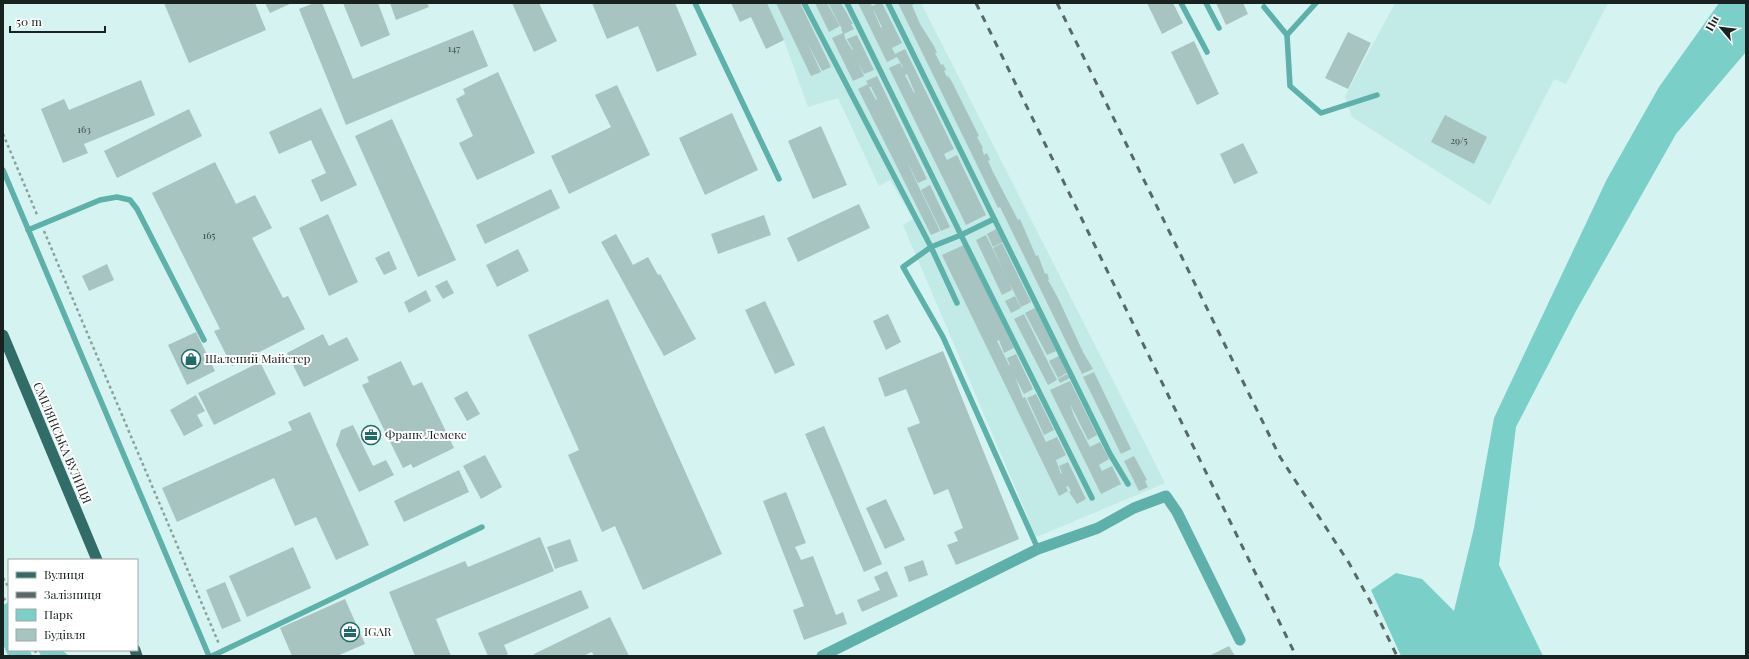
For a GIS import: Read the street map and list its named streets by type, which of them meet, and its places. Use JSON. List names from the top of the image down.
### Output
{
  "streets": {
    "main road": ["СМІЛЯНСЬКА ВУЛИЦЯ"]
  },
  "places": {
    "shop": ["Шалений Майстер"],
    "office": ["Франк Лемекс", "IGAR"]
  },
  "house_numbers": [
    "147",
    "163",
    "29/5",
    "165"
  ],
  "legend": [
    "Вулиця",
    "Залізниця",
    "Парк",
    "Будівля"
  ],
  "scale_bar": "50 m",
  "north": "top left"
}
